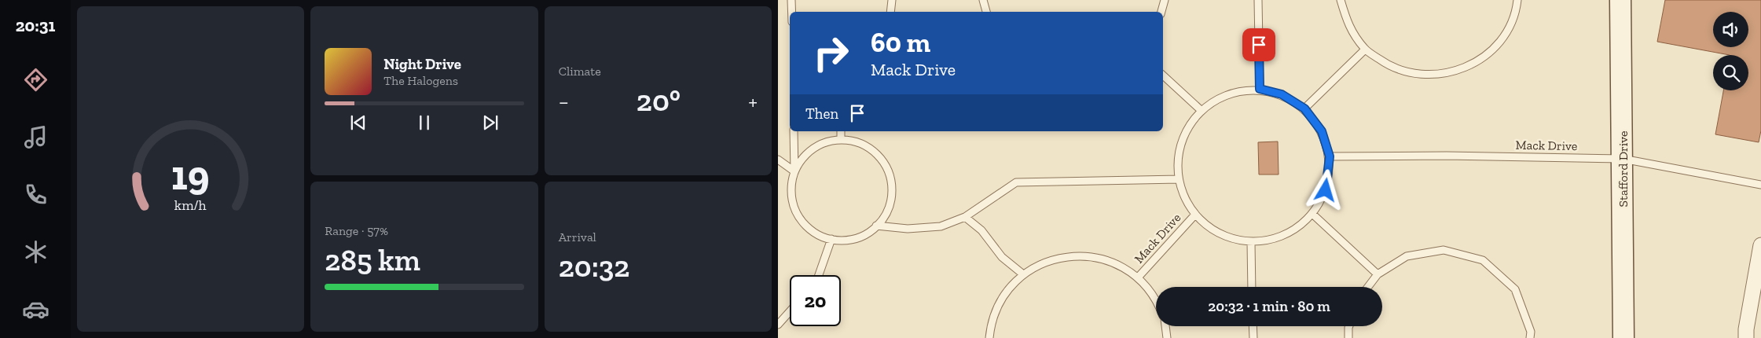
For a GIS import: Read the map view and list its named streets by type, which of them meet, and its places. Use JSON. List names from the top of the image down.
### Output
{
  "streets": {
    "street": ["Stafford Drive"],
    "lane": ["Mack Drive"]
  },
  "crossings": [
    ["Mack Drive", "Stafford Drive"]
  ],
  "page": {
    "tabs": "20:31",
    "tile": [
      "Climate",
      ["Range · 57%", "285 km"],
      ["Arrival", "20:32"]
    ],
    "turn": ["60 m", "Mack Drive"],
    "song": ["Night Drive", "The Halogens"],
    "heat": ["−", "20°", "+"],
    "then": "Then",
    "limit": "20",
    "trip": "20:32 · 1 min · 80 m",
    "gauge": ["19", "km/h"]
  }
}
